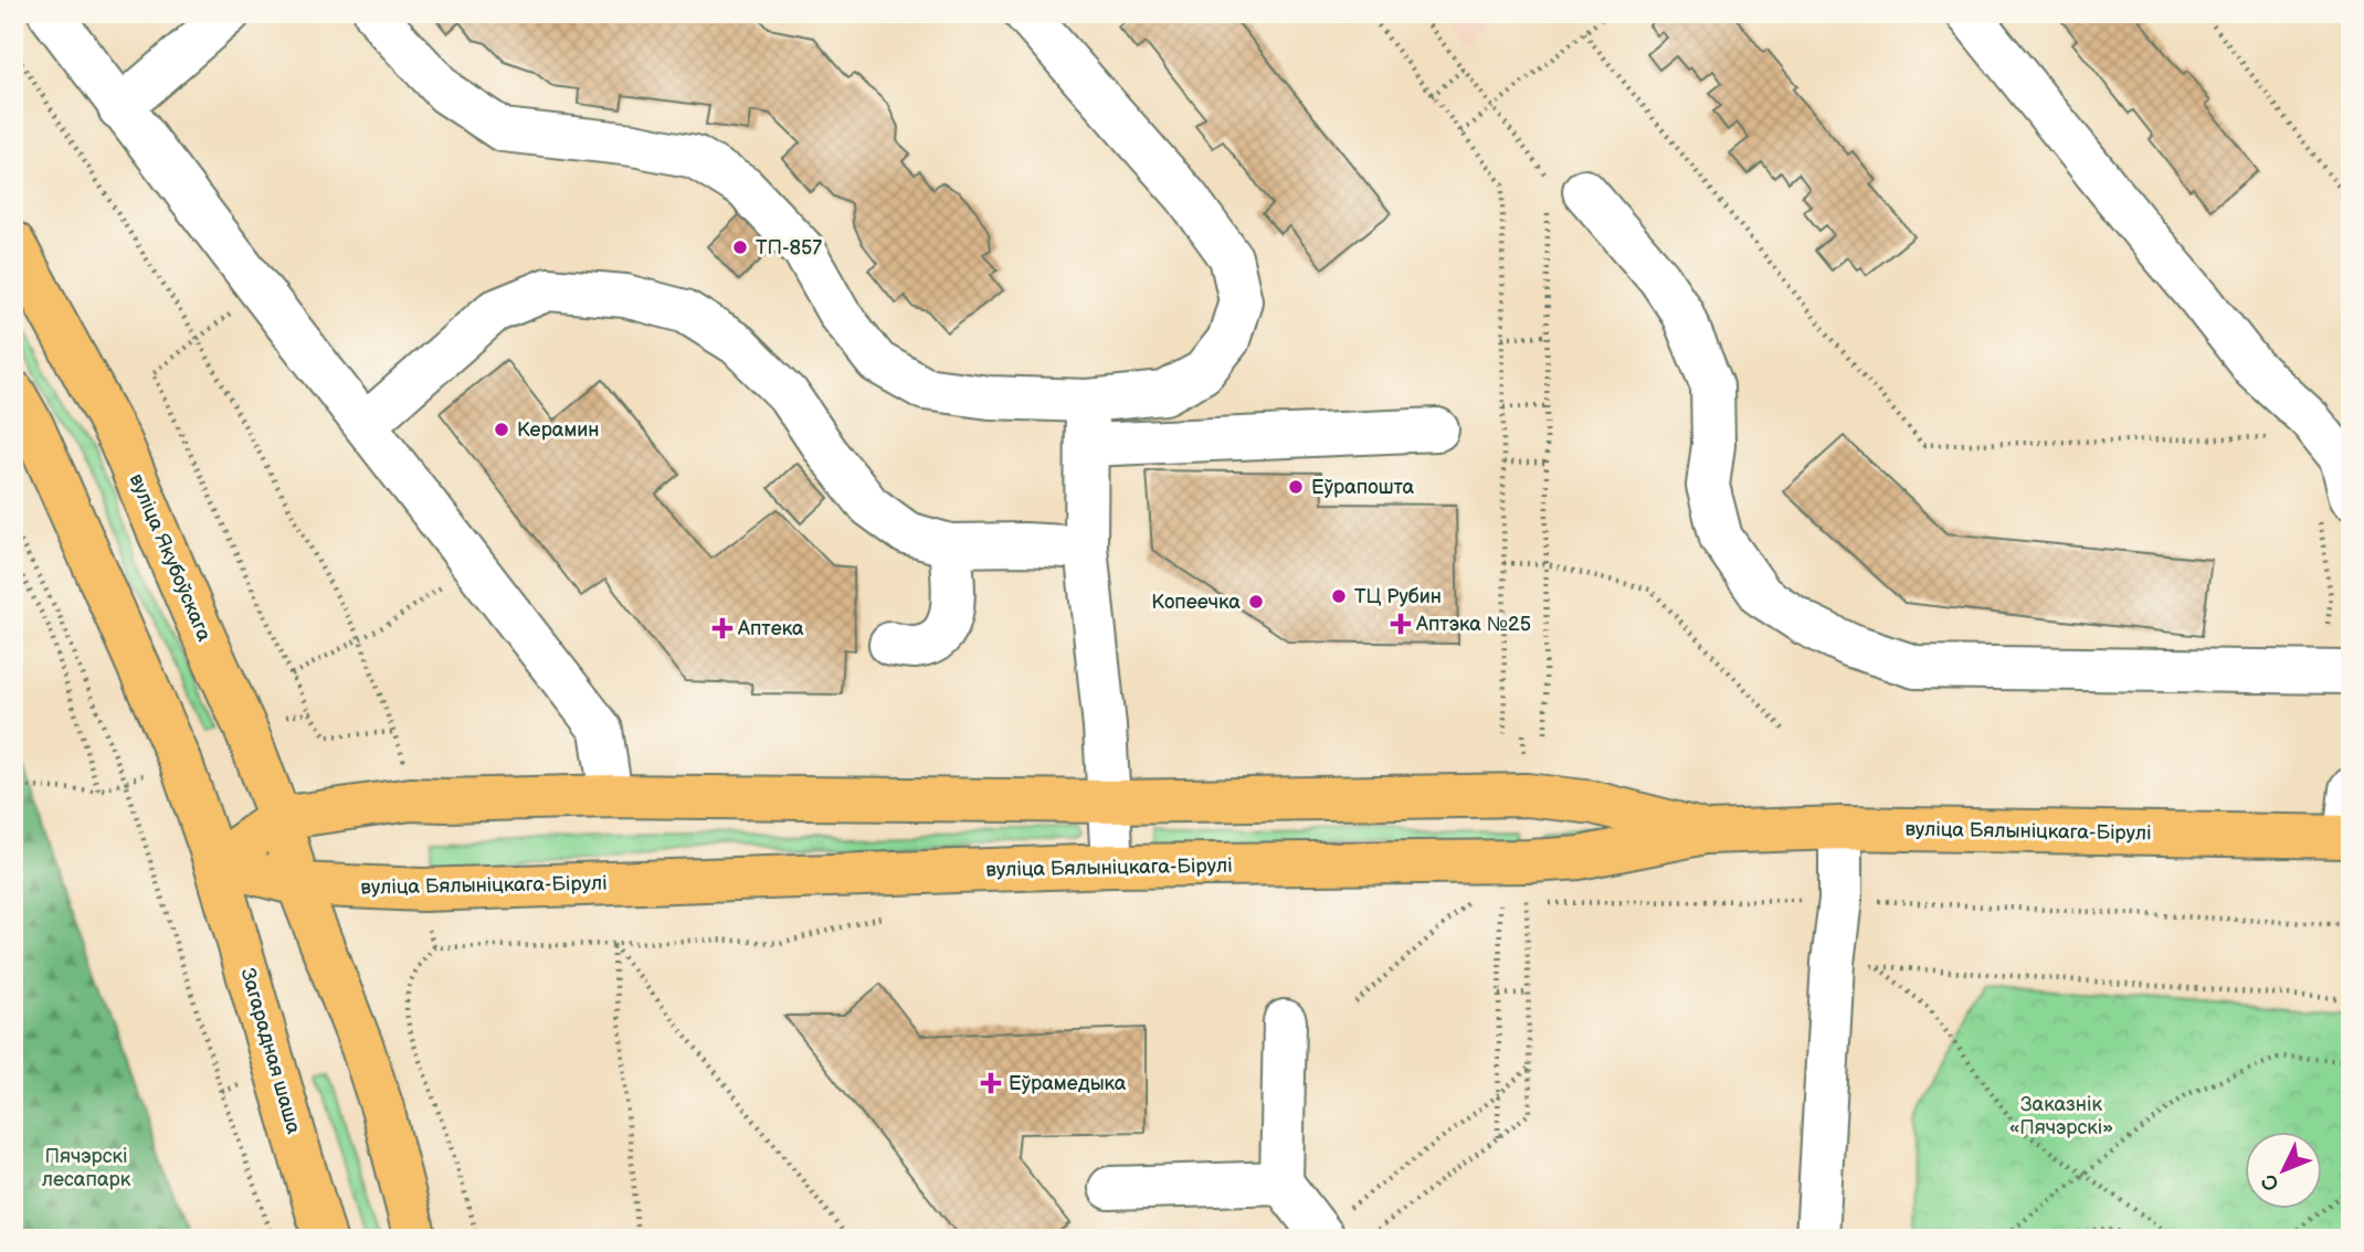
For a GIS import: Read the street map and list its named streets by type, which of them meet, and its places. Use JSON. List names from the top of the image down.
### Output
{
  "streets": {
    "main road": ["вуліца Якубоўскага", "вуліца Бялыніцкага-Бірулі", "Загарадная шаша"]
  },
  "crossings": [
    ["вуліца Якубоўскага", "вуліца Бялыніцкага-Бірулі"],
    ["вуліца Бялыніцкага-Бірулі", "Загарадная шаша"]
  ],
  "parks": ["Заказнік «Пячэрскі»", "Пячэрскі лесапарк"],
  "places": {
    "other": [
      "ТП-857",
      "Керамин",
      "Еўрапошта",
      "ТЦ Рубин",
      "Копеечка"
    ],
    "health": ["Аптэка №25", "Аптека", "Еўрамедыка"]
  },
  "north": "bottom left"
}
